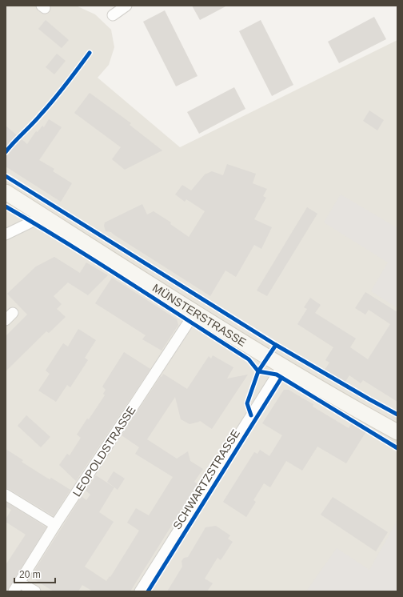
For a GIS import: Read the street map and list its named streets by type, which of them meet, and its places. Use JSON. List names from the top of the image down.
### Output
{
  "streets": {
    "main road": ["MÜNSTERSTRASSE"],
    "street": ["LEOPOLDSTRASSE", "SCHWARTZSTRASSE"]
  },
  "crossings": [
    ["MÜNSTERSTRASSE", "LEOPOLDSTRASSE"],
    ["MÜNSTERSTRASSE", "SCHWARTZSTRASSE"]
  ],
  "scale_bar": "20 m"
}
